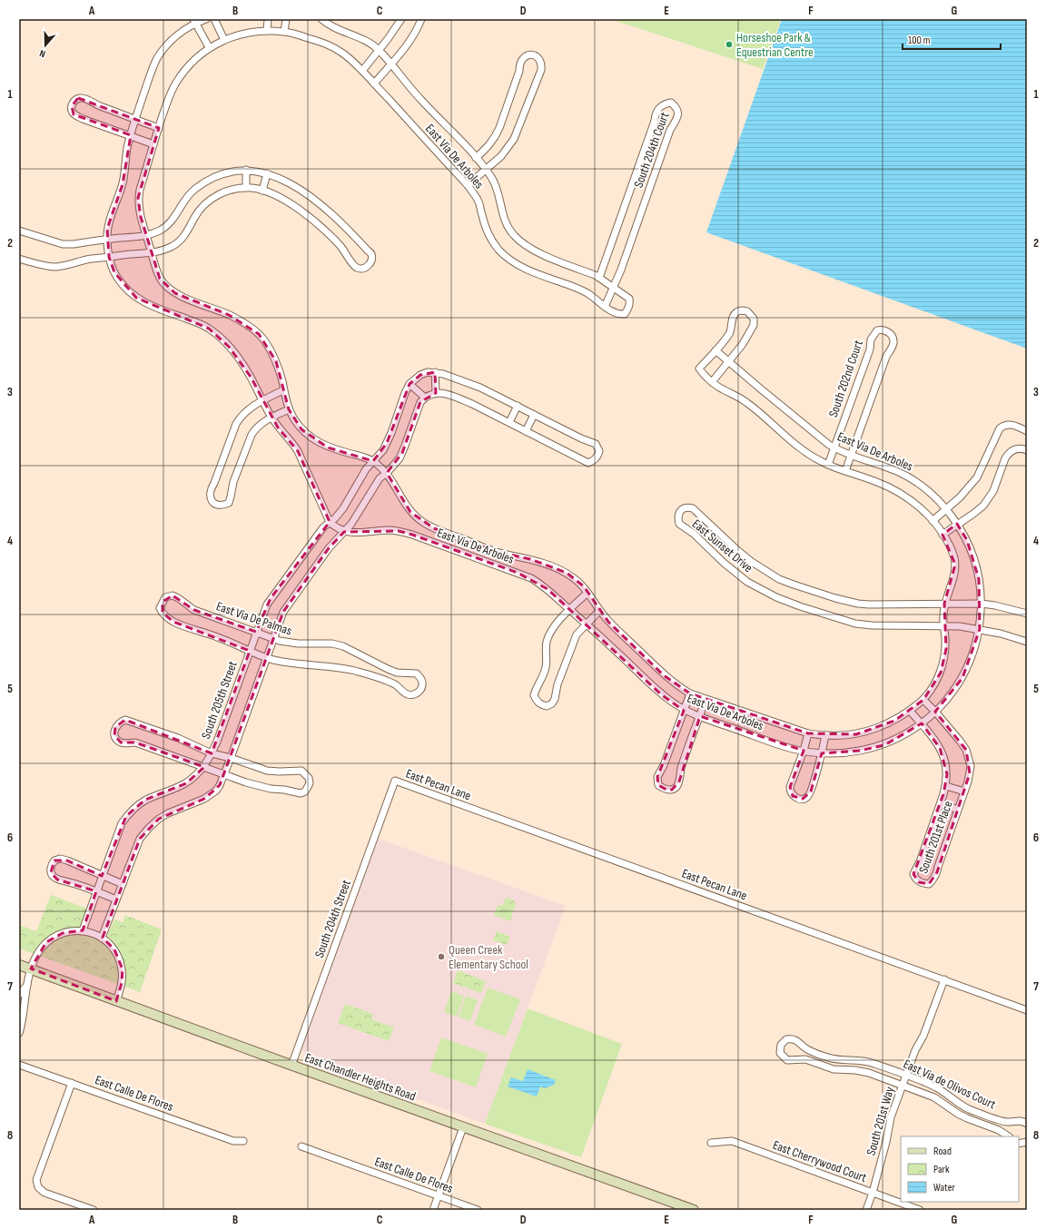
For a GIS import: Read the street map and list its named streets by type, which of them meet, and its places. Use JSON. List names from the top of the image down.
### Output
{
  "streets": {
    "main road": ["East Chandler Heights Road"],
    "street": [
      "South 204th Court",
      "East Via De Arboles",
      "South 202nd Court",
      "East Sunset Drive",
      "East Via De Palmas",
      "South 205th Street",
      "East Pecan Lane",
      "South 201st Place",
      "South 204th Street",
      "East Via de Olivos Court",
      "East Calle De Flores",
      "South 201st Way",
      "East Cherrywood Court"
    ]
  },
  "crossings": [
    ["South 204th Court", "East Via De Arboles"],
    ["East Via De Arboles", "South 202nd Court"],
    ["East Via De Arboles", "East Sunset Drive"],
    ["East Via De Arboles", "South 205th Street"],
    ["East Via De Arboles", "South 201st Place"],
    ["East Via De Palmas", "South 205th Street"],
    ["East Pecan Lane", "South 204th Street"],
    ["East Pecan Lane", "South 201st Way"],
    ["South 204th Street", "East Chandler Heights Road"],
    ["East Via de Olivos Court", "South 201st Way"],
    ["South 201st Way", "East Cherrywood Court"]
  ],
  "places": ["Horseshoe Park & Equestrian Centre", "Queen Creek Elementary School"],
  "legend": ["Road", "Park", "Water"],
  "scale_bar": "100 m",
  "north": "bottom",
  "grid": {
    "columns": [
      "A",
      "B",
      "C",
      "D",
      "E",
      "F",
      "G"
    ],
    "rows": [
      "1",
      "2",
      "3",
      "4",
      "5",
      "6",
      "7",
      "8"
    ]
  }
}
